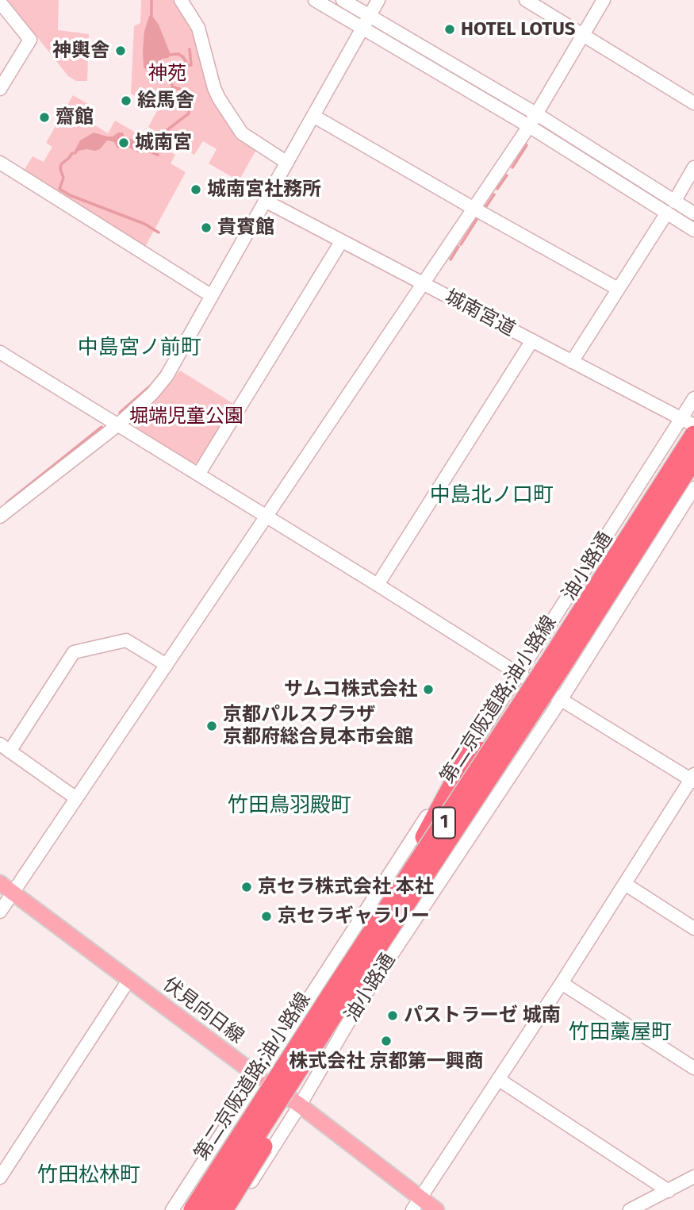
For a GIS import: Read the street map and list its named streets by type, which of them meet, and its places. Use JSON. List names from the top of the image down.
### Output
{
  "streets": {
    "highway": ["第二京阪道路;油小路線", "1"],
    "main road": ["伏見向日線"],
    "street": ["城南宮道", "油小路通"]
  },
  "crossings": [
    ["城南宮道", "油小路通"],
    ["油小路通", "伏見向日線"]
  ],
  "districts": [
    "中島宮ノ前町",
    "中島北ノ口町",
    "竹田鳥羽殿町",
    "竹田藁屋町",
    "竹田松林町"
  ],
  "parks": ["神苑", "堀端児童公園"],
  "places": [
    "HOTEL LOTUS",
    "神輿舎",
    "絵馬舎",
    "齋館",
    "城南宮",
    "城南宮社務所",
    "貴賓館",
    "サムコ株式会社",
    "京都パルスプラザ 京都府総合見本市会館",
    "京セラ株式会社 本社",
    "京セラギャラリー",
    "パストラーゼ 城南",
    "株式会社 京都第一興商"
  ]
}
